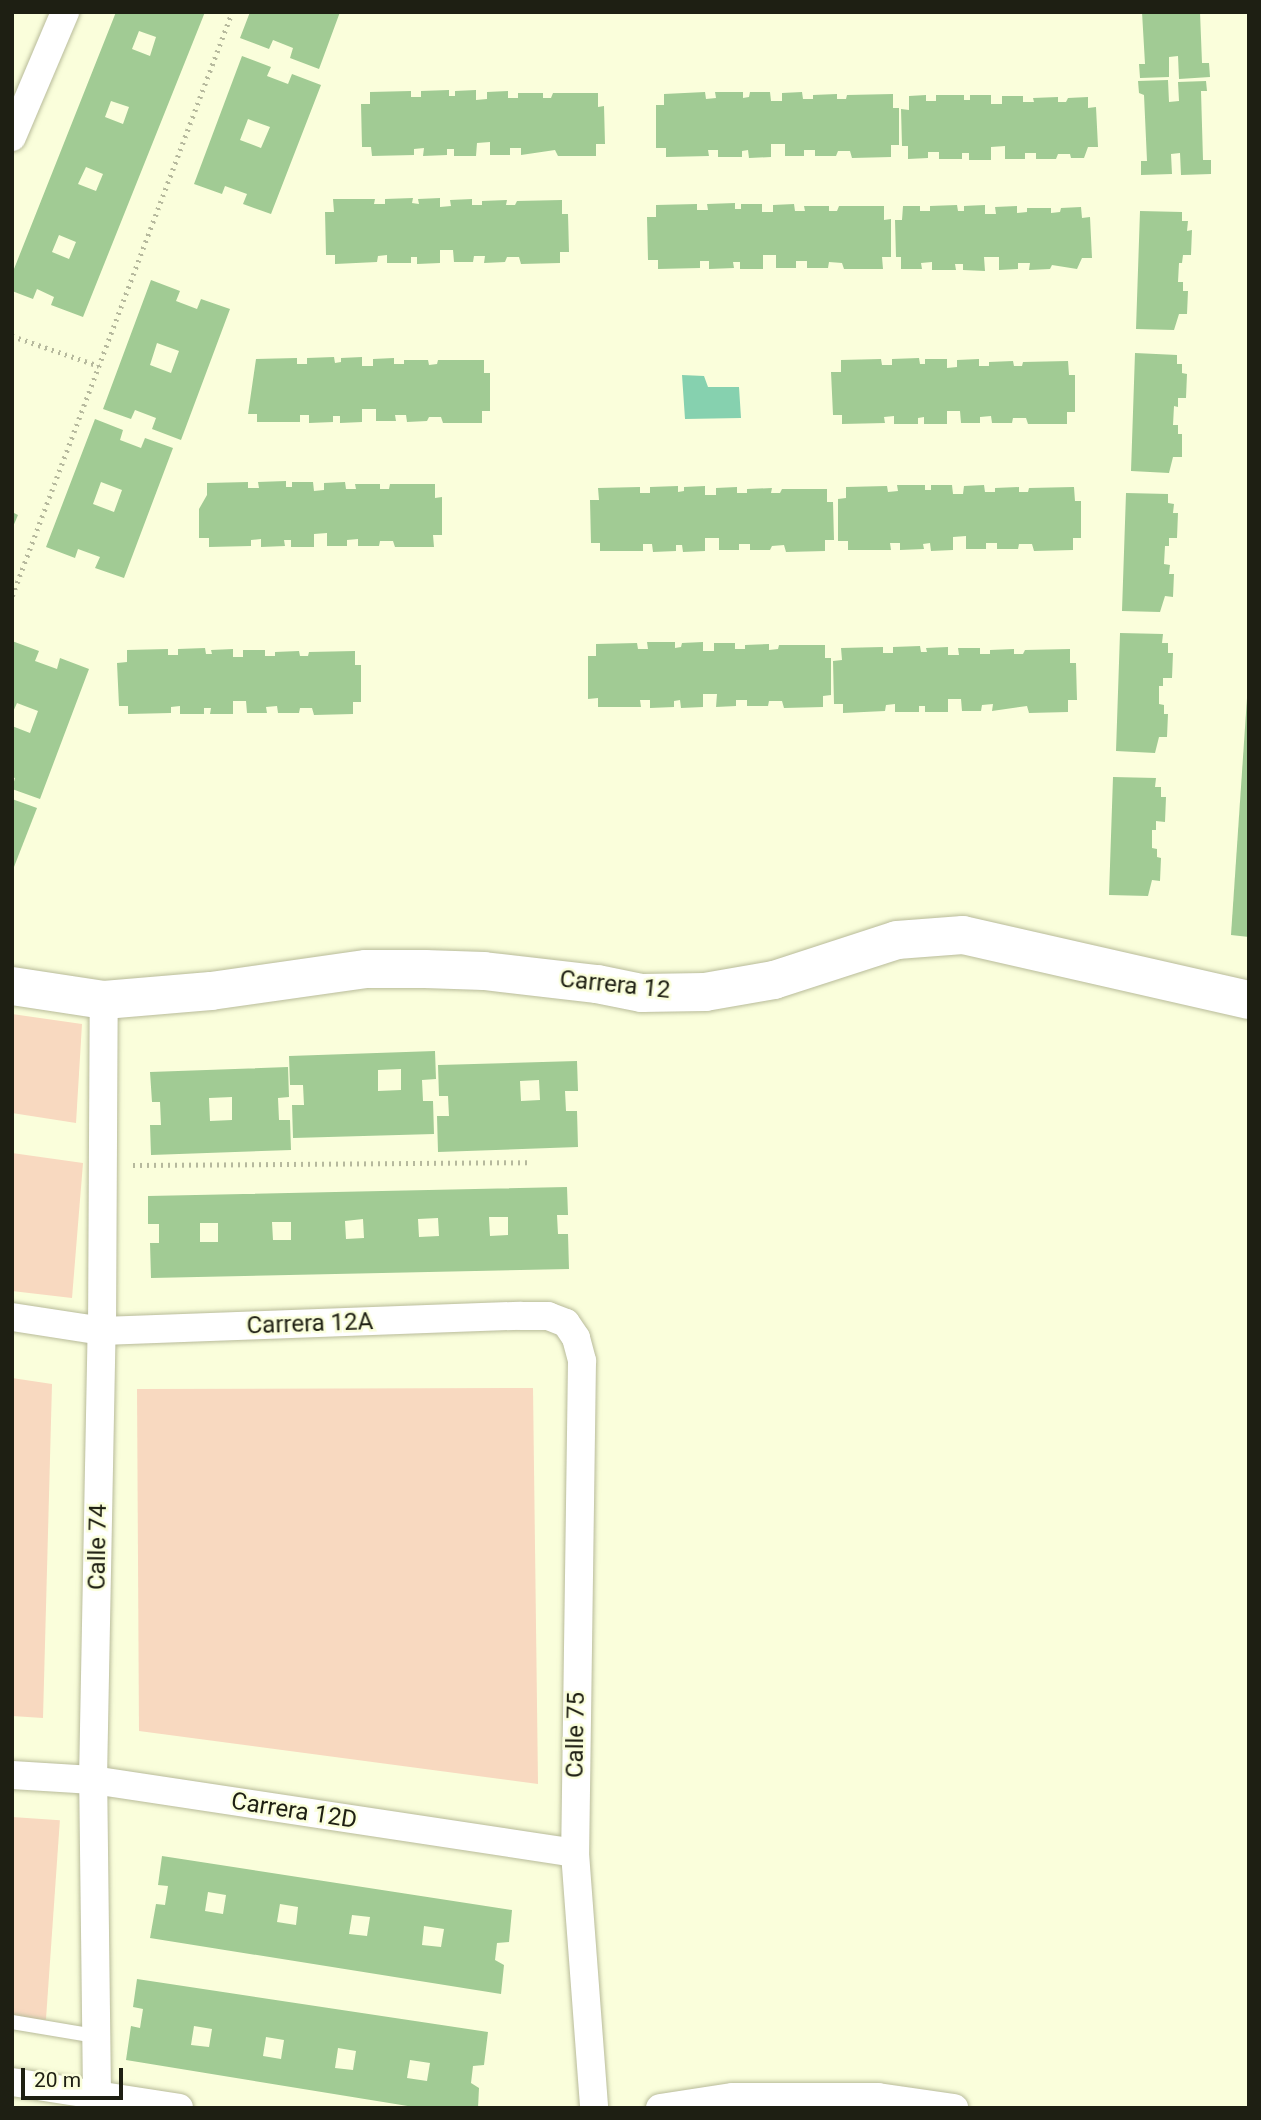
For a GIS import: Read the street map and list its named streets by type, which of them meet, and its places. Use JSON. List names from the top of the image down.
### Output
{
  "streets": {
    "main road": ["Carrera 12"],
    "street": [
      "Carrera 12A",
      "Calle 74",
      "Calle 75",
      "Carrera 12D"
    ]
  },
  "crossings": [
    ["Carrera 12", "Calle 74"],
    ["Carrera 12A", "Calle 74"],
    ["Carrera 12A", "Calle 75"],
    ["Calle 74", "Carrera 12D"],
    ["Calle 75", "Carrera 12D"]
  ],
  "scale_bar": "20 m"
}
